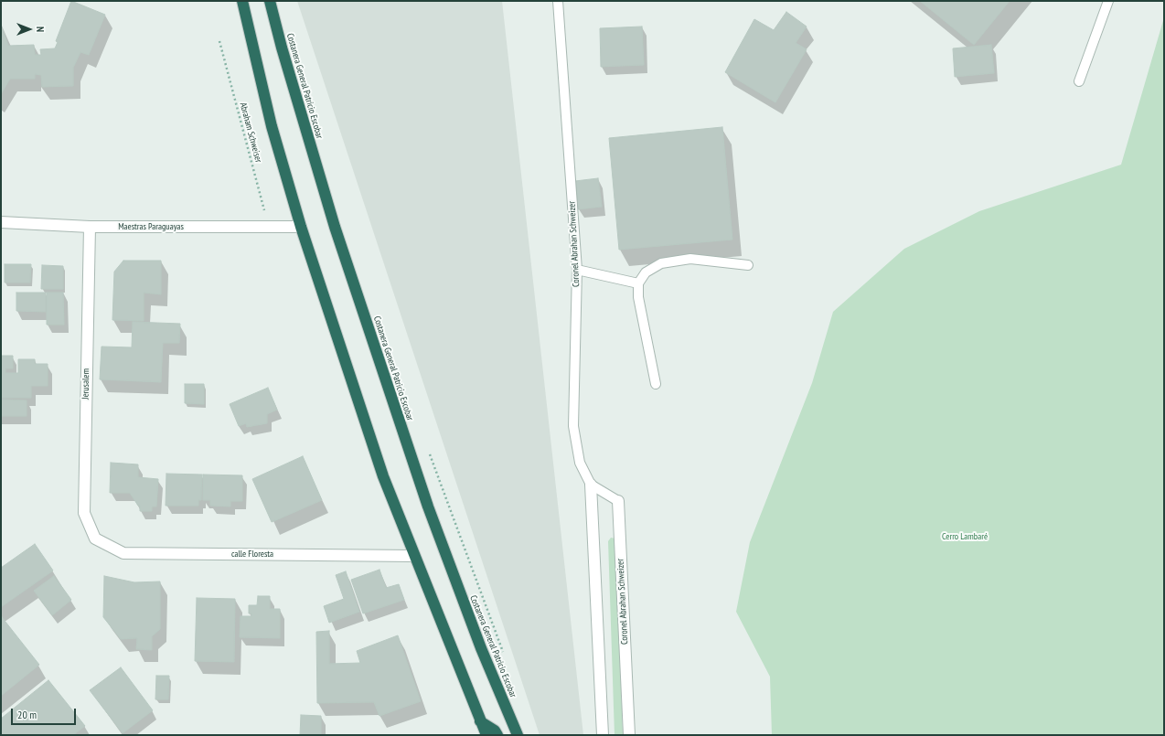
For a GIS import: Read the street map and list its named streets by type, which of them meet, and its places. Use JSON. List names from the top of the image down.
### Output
{
  "streets": {
    "highway": ["Costanera General Patricio Escobar"],
    "street": [
      "Maestras Paraguayas",
      "Coronel Abrahan Schweizer",
      "Jerusalem",
      "calle Floresta"
    ],
    "path": ["Abraham Schweiser"]
  },
  "crossings": [
    ["Abraham Schweiser", "Maestras Paraguayas"],
    ["Maestras Paraguayas", "Jerusalem"],
    ["Jerusalem", "calle Floresta"]
  ],
  "parks": ["Cerro Lambaré"],
  "scale_bar": "20 m",
  "north": "right"
}
